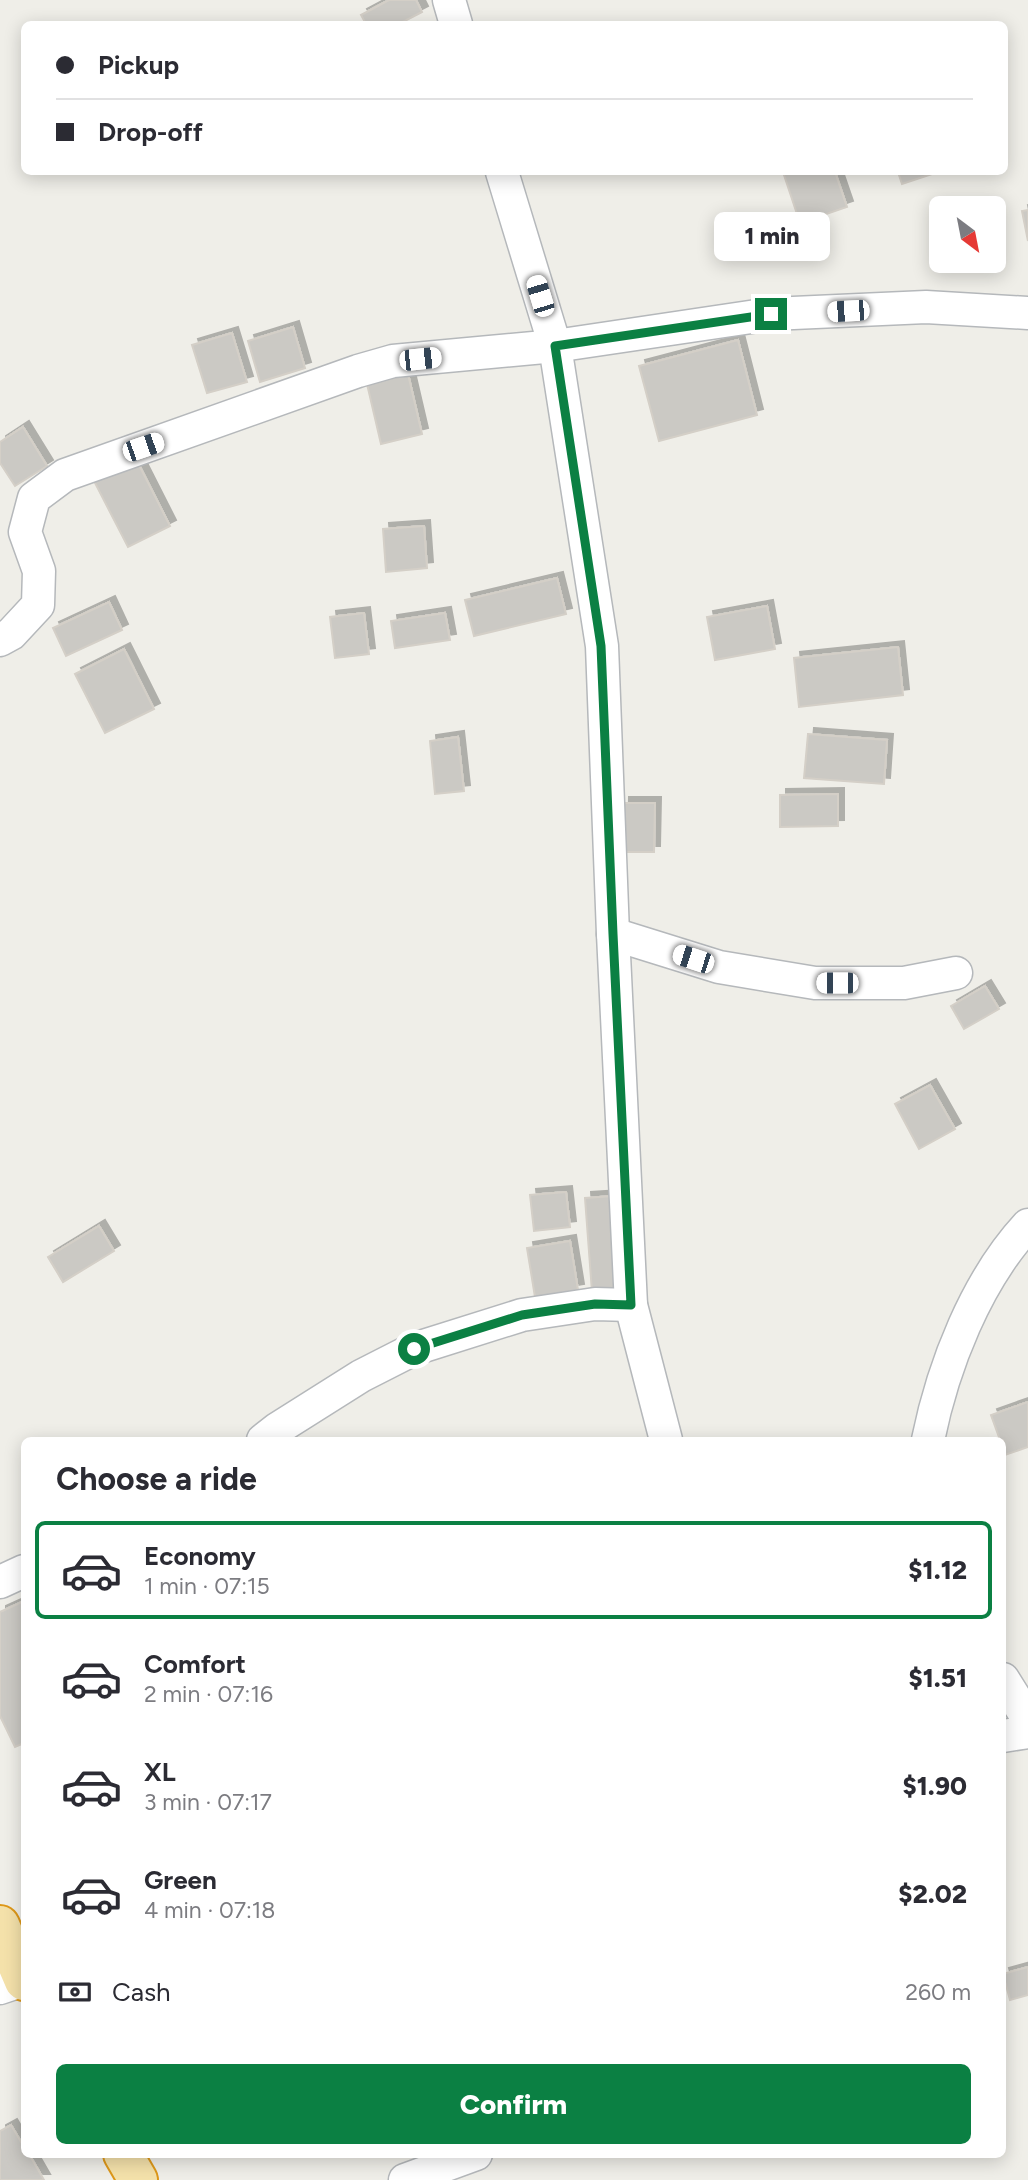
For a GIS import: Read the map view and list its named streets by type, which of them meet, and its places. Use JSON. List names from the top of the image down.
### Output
{
  "north": "bottom right",
  "page": {
    "banner": ["Pickup", "Drop-off"],
    "bubble": "1 min",
    "heading": "Choose a ride",
    "list": [
      {
        "name": "Economy",
        "note": "1 min · 07:15",
        "value": "$1.12"
      },
      {
        "name": "Comfort",
        "note": "2 min · 07:16",
        "value": "$1.51"
      },
      {
        "name": "XL",
        "note": "3 min · 07:17",
        "value": "$1.90"
      },
      {
        "name": "Green",
        "note": "4 min · 07:18",
        "value": "$2.02"
      }
    ],
    "pay": ["Cash", "260 m"],
    "buttons": "Confirm"
  }
}
